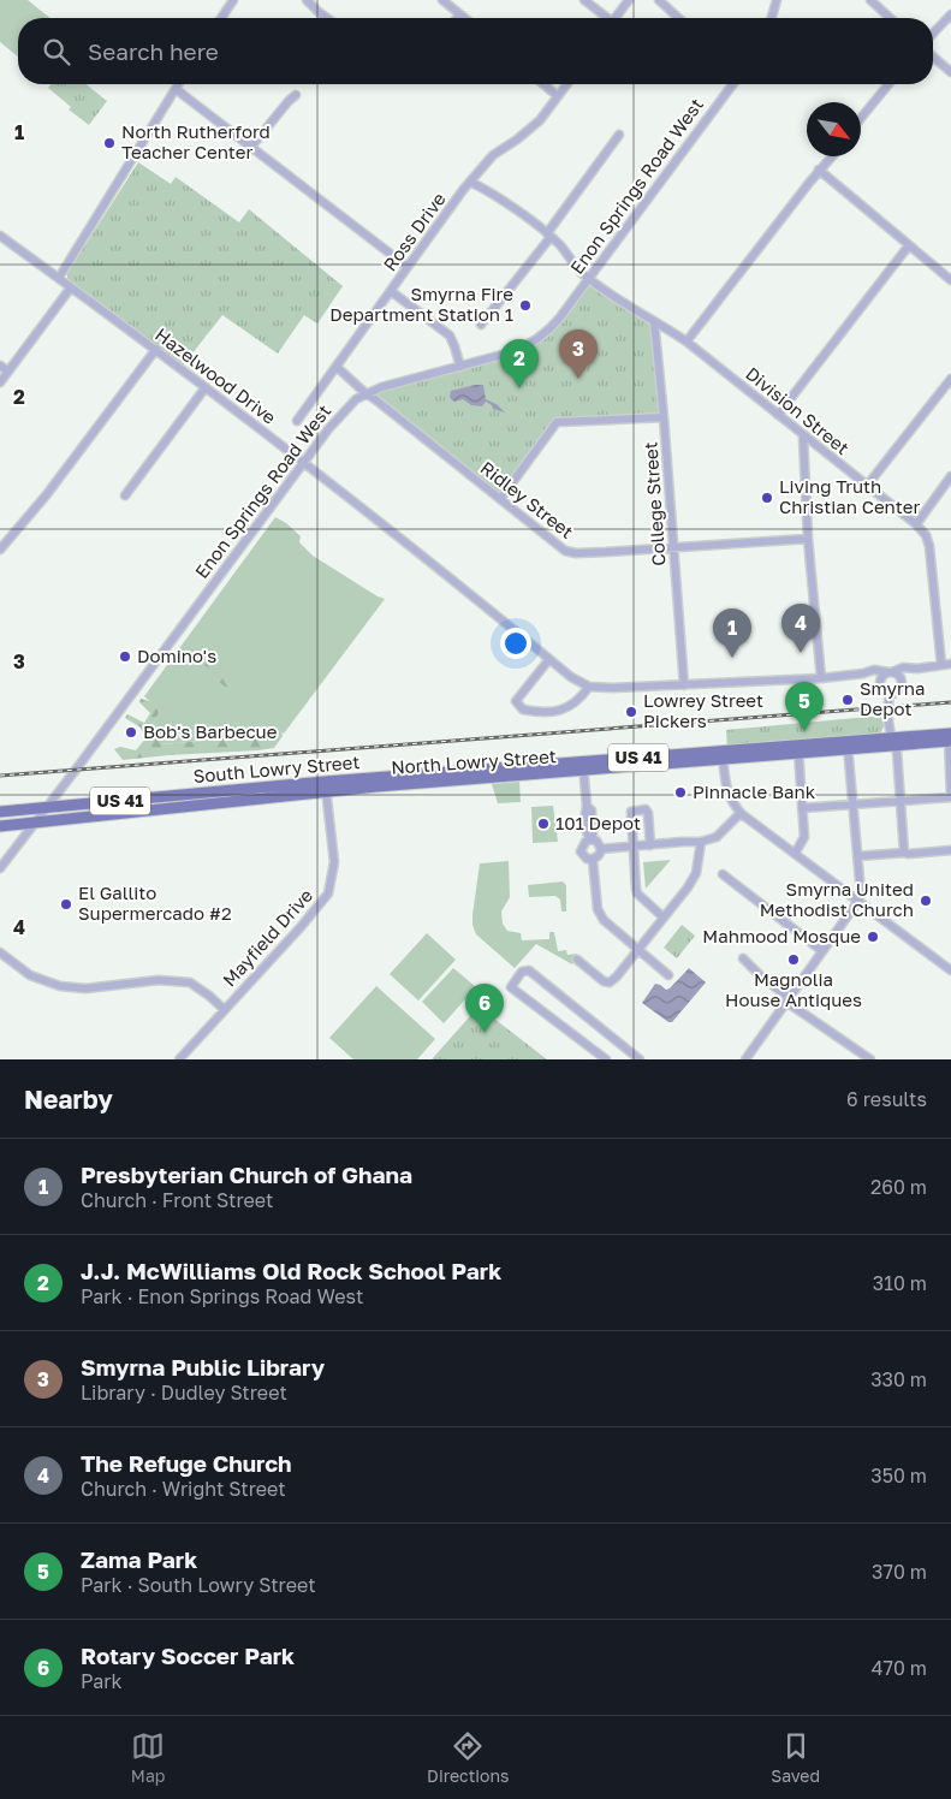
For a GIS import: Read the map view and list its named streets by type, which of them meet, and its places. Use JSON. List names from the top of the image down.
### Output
{
  "streets": {
    "main road": ["US 41", "South Lowry Street"],
    "street": [
      "Enon Springs Road West",
      "Ross Drive",
      "Hazelwood Drive",
      "Division Street",
      "Ridley Street",
      "College Street",
      "Mayfield Drive"
    ]
  },
  "crossings": [
    ["Enon Springs Road West", "Hazelwood Drive"],
    ["Enon Springs Road West", "Ridley Street"],
    ["Enon Springs Road West", "US 41"],
    ["Enon Springs Road West", "South Lowry Street"],
    ["Ross Drive", "Ridley Street"],
    ["Ridley Street", "College Street"],
    ["US 41", "South Lowry Street"],
    ["US 41", "Mayfield Drive"],
    ["South Lowry Street", "Mayfield Drive"]
  ],
  "places": [
    "North Rutherford Teacher Center",
    "Smyrna Fire Department Station 1",
    "Living Truth Christian Center",
    "Domino's",
    "Smyrna Depot",
    "Lowrey Street Pickers",
    "Bob's Barbecue",
    "Pinnacle Bank",
    "101 Depot",
    "Smyrna United Methodist Church",
    "El Gallito Supermercado #2",
    "Mahmood Mosque",
    "Magnolia House Antiques"
  ],
  "north": "bottom right",
  "page": {
    "search": "Search here",
    "pins": [
      "3",
      "2",
      "4",
      "1",
      "5",
      "6"
    ],
    "heading": ["Nearby", "6 results"],
    "list": [
      {
        "mark": "1",
        "name": "Presbyterian Church of Ghana",
        "note": "Church · Front Street",
        "value": "260 m"
      },
      {
        "mark": "2",
        "name": "J.J. McWilliams Old Rock School Park",
        "note": "Park · Enon Springs Road West",
        "value": "310 m"
      },
      {
        "mark": "3",
        "name": "Smyrna Public Library",
        "note": "Library · Dudley Street",
        "value": "330 m"
      },
      {
        "mark": "4",
        "name": "The Refuge Church",
        "note": "Church · Wright Street",
        "value": "350 m"
      },
      {
        "mark": "5",
        "name": "Zama Park",
        "note": "Park · South Lowry Street",
        "value": "370 m"
      },
      {
        "mark": "6",
        "name": "Rotary Soccer Park",
        "note": "Park",
        "value": "470 m"
      }
    ],
    "nav": ["Map", "Directions", "Saved"]
  },
  "grid": {
    "rows": [
      "1",
      "2",
      "3",
      "4"
    ]
  }
}
